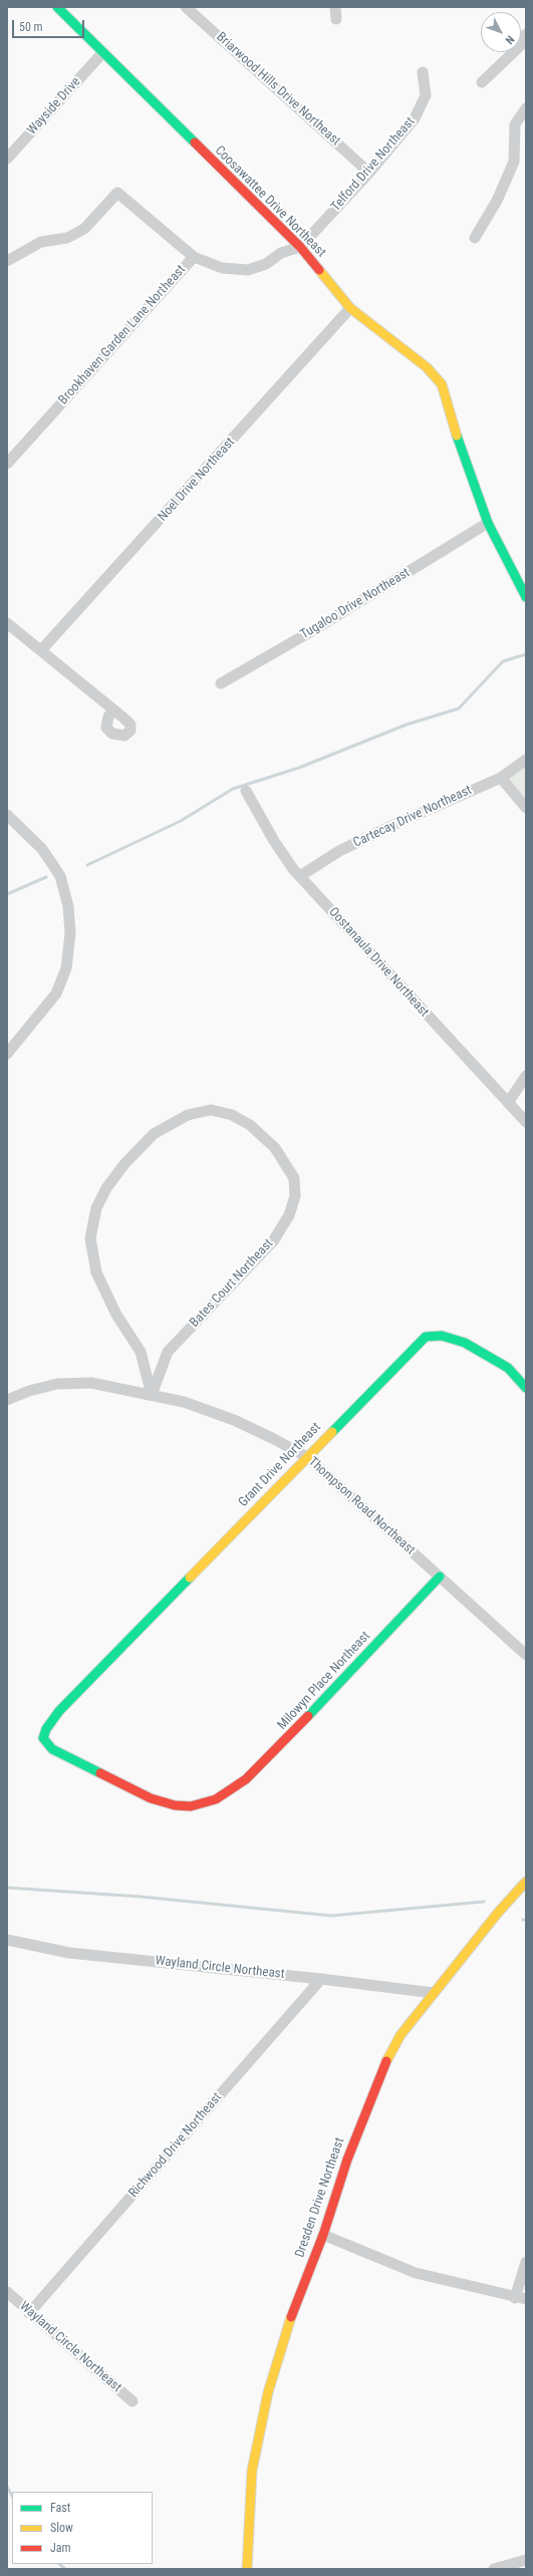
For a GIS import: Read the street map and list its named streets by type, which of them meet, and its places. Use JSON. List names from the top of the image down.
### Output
{
  "streets": {
    "street": [
      "Briarwood Hills Drive Northeast",
      "Wayside Drive",
      "Telford Drive Northeast",
      "Coosawattee Drive Northeast",
      "Brookhaven Garden Lane Northeast",
      "Noel Drive Northeast",
      "Tugaloo Drive Northeast",
      "Cartecay Drive Northeast",
      "Oostanaula Drive Northeast",
      "Bates Court Northeast",
      "Grant Drive Northeast",
      "Thompson Road Northeast",
      "Milowyn Place Northeast",
      "Wayland Circle Northeast",
      "Richwood Drive Northeast",
      "Dresden Drive Northeast"
    ]
  },
  "crossings": [
    ["Briarwood Hills Drive Northeast", "Telford Drive Northeast"],
    ["Wayside Drive", "Coosawattee Drive Northeast"],
    ["Telford Drive Northeast", "Coosawattee Drive Northeast"],
    ["Telford Drive Northeast", "Brookhaven Garden Lane Northeast"],
    ["Coosawattee Drive Northeast", "Brookhaven Garden Lane Northeast"],
    ["Coosawattee Drive Northeast", "Noel Drive Northeast"],
    ["Coosawattee Drive Northeast", "Tugaloo Drive Northeast"],
    ["Cartecay Drive Northeast", "Oostanaula Drive Northeast"],
    ["Bates Court Northeast", "Thompson Road Northeast"],
    ["Grant Drive Northeast", "Thompson Road Northeast"],
    ["Grant Drive Northeast", "Milowyn Place Northeast"],
    ["Thompson Road Northeast", "Milowyn Place Northeast"],
    ["Wayland Circle Northeast", "Richwood Drive Northeast"],
    ["Wayland Circle Northeast", "Dresden Drive Northeast"]
  ],
  "legend": ["Fast", "Slow", "Jam"],
  "scale_bar": "50 m",
  "north": "bottom right"
}
